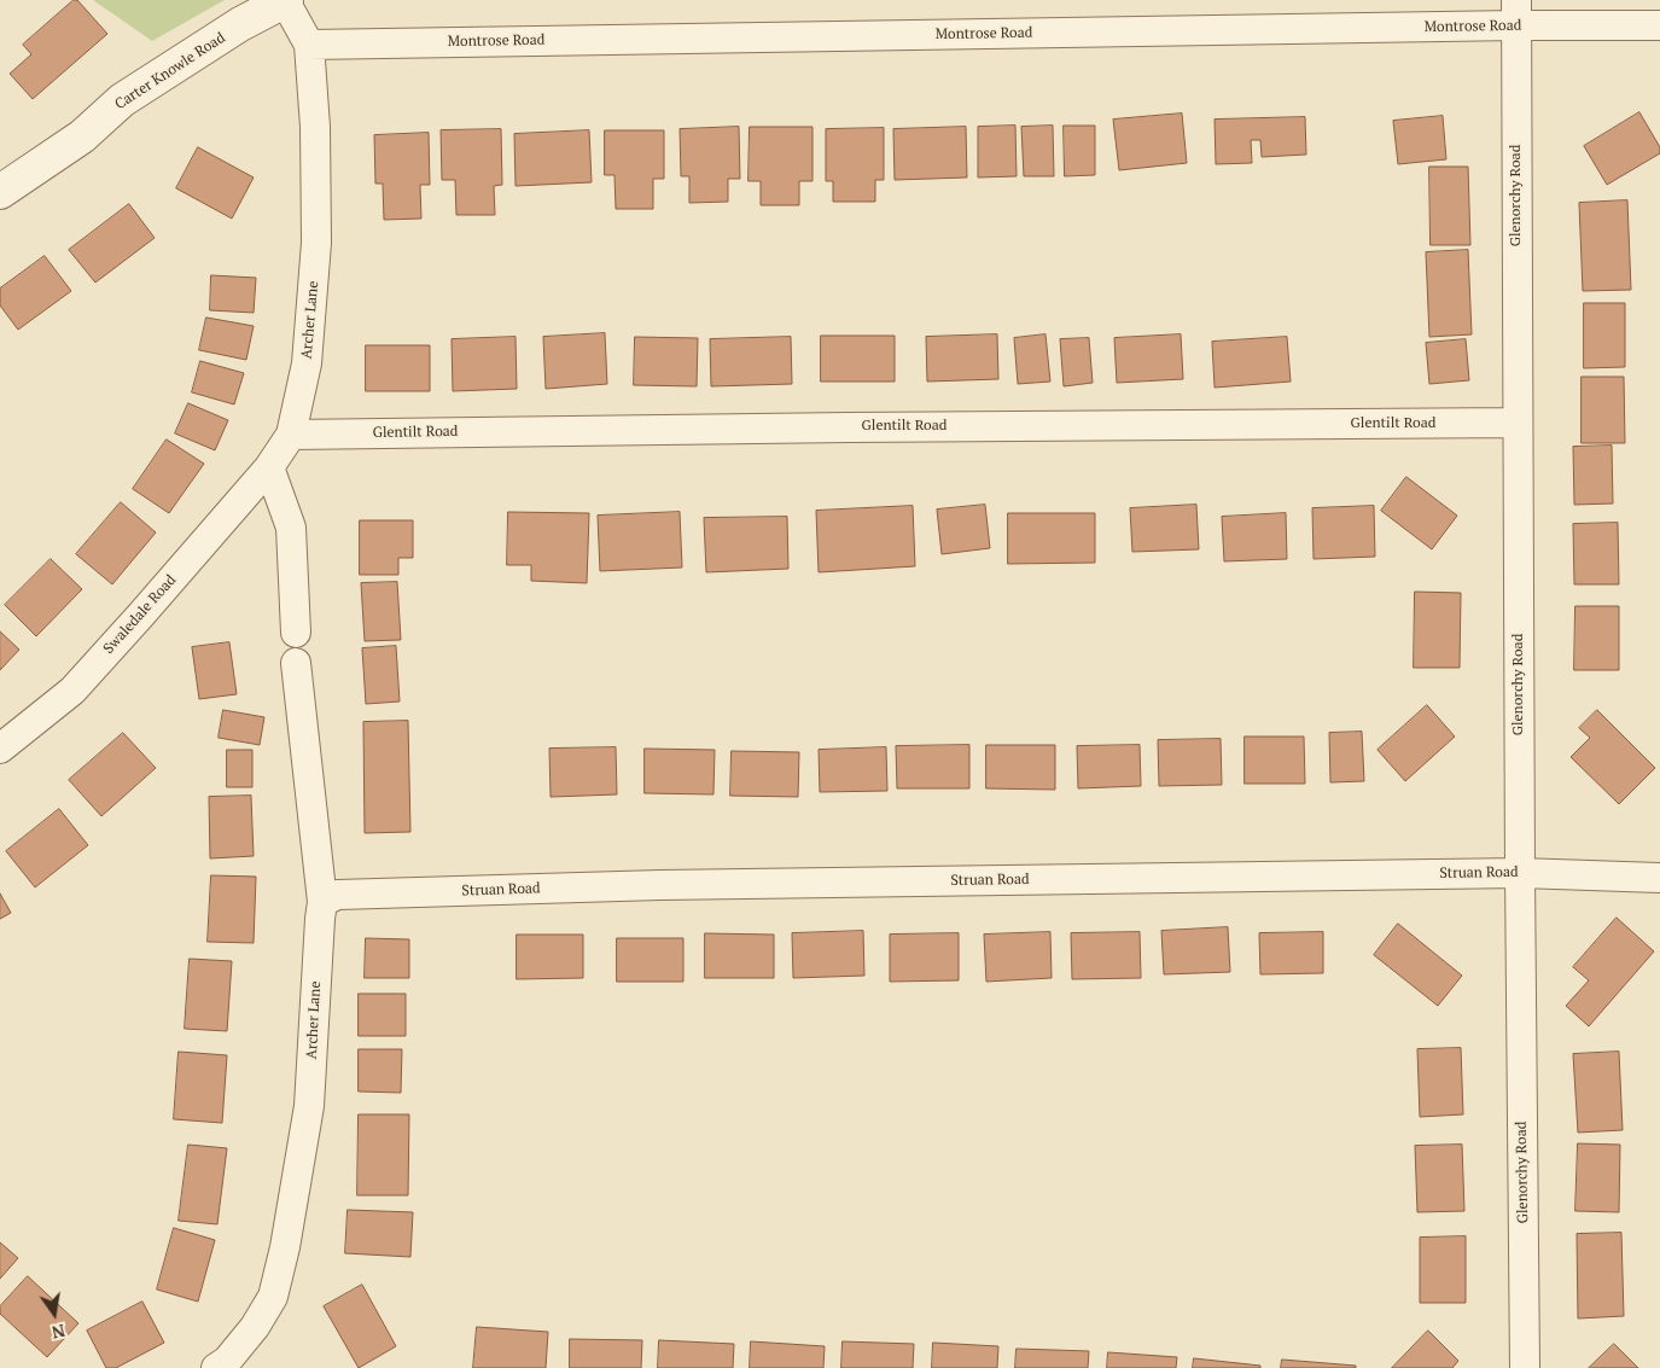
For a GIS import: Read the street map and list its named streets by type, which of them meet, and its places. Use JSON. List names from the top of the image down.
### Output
{
  "streets": {
    "street": [
      "Montrose Road",
      "Carter Knowle Road",
      "Glenorchy Road",
      "Archer Lane",
      "Glentilt Road",
      "Swaledale Road",
      "Struan Road"
    ]
  },
  "crossings": [
    ["Montrose Road", "Glenorchy Road"],
    ["Montrose Road", "Archer Lane"],
    ["Carter Knowle Road", "Archer Lane"],
    ["Glenorchy Road", "Glentilt Road"],
    ["Glenorchy Road", "Struan Road"],
    ["Archer Lane", "Glentilt Road"],
    ["Archer Lane", "Swaledale Road"],
    ["Archer Lane", "Struan Road"]
  ],
  "north": "bottom"
}
